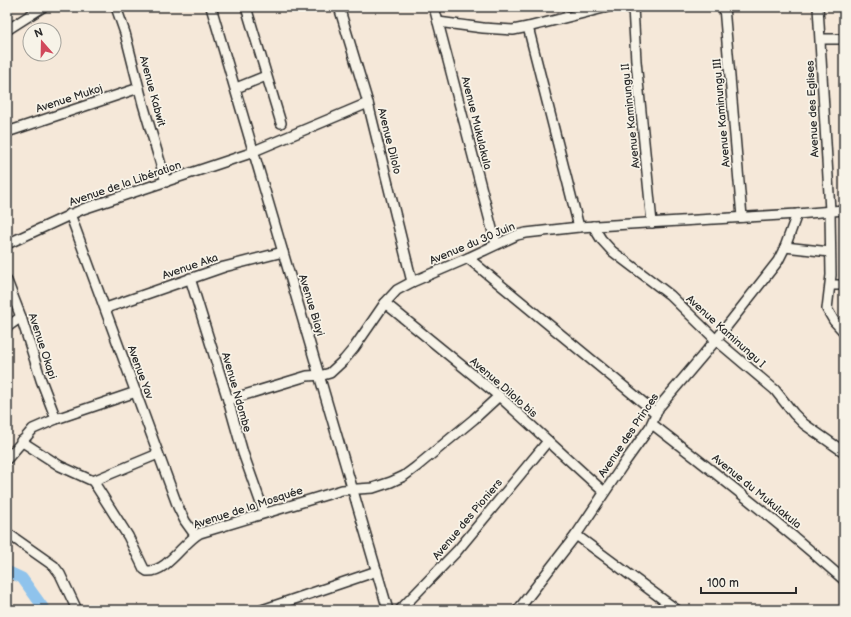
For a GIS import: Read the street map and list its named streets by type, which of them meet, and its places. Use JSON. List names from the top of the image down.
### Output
{
  "streets": {
    "street": [
      "Avenue Kabwit",
      "Avenue Mukoj",
      "Avenue des Eglises",
      "Avenue Kaminungu III",
      "Avenue Kaminungu II",
      "Avenue Mukulakula",
      "Avenue Dilolo",
      "Avenue de la Libération",
      "Avenue du 30 Juin",
      "Avenue Aka",
      "Avenue Biayi",
      "Avenue Kaminungu I",
      "Avenue Okapi",
      "Avenue Yav",
      "Avenue Dilolo bis",
      "Avenue Ndombe",
      "Avenue des Princes",
      "Avenue du Mukulakula",
      "Avenue de la Mosquée",
      "Avenue des Pioniers"
    ]
  },
  "crossings": [
    ["Avenue Kabwit", "Avenue Mukoj"],
    ["Avenue Kabwit", "Avenue de la Libération"],
    ["Avenue des Eglises", "Avenue du 30 Juin"],
    ["Avenue Kaminungu III", "Avenue du 30 Juin"],
    ["Avenue Kaminungu II", "Avenue du 30 Juin"],
    ["Avenue Mukulakula", "Avenue du 30 Juin"],
    ["Avenue Dilolo", "Avenue de la Libération"],
    ["Avenue Dilolo", "Avenue du 30 Juin"],
    ["Avenue de la Libération", "Avenue Biayi"],
    ["Avenue de la Libération", "Avenue Yav"],
    ["Avenue du 30 Juin", "Avenue Biayi"],
    ["Avenue du 30 Juin", "Avenue Kaminungu I"],
    ["Avenue du 30 Juin", "Avenue Dilolo bis"],
    ["Avenue du 30 Juin", "Avenue Ndombe"],
    ["Avenue du 30 Juin", "Avenue des Princes"],
    ["Avenue Aka", "Avenue Biayi"],
    ["Avenue Aka", "Avenue Yav"],
    ["Avenue Aka", "Avenue Ndombe"],
    ["Avenue Biayi", "Avenue de la Mosquée"],
    ["Avenue Kaminungu I", "Avenue des Princes"],
    ["Avenue Yav", "Avenue de la Mosquée"],
    ["Avenue Dilolo bis", "Avenue des Princes"],
    ["Avenue Dilolo bis", "Avenue de la Mosquée"],
    ["Avenue Dilolo bis", "Avenue des Pioniers"],
    ["Avenue Ndombe", "Avenue de la Mosquée"],
    ["Avenue des Princes", "Avenue du Mukulakula"]
  ],
  "scale_bar": "100 m",
  "north": "top"
}
